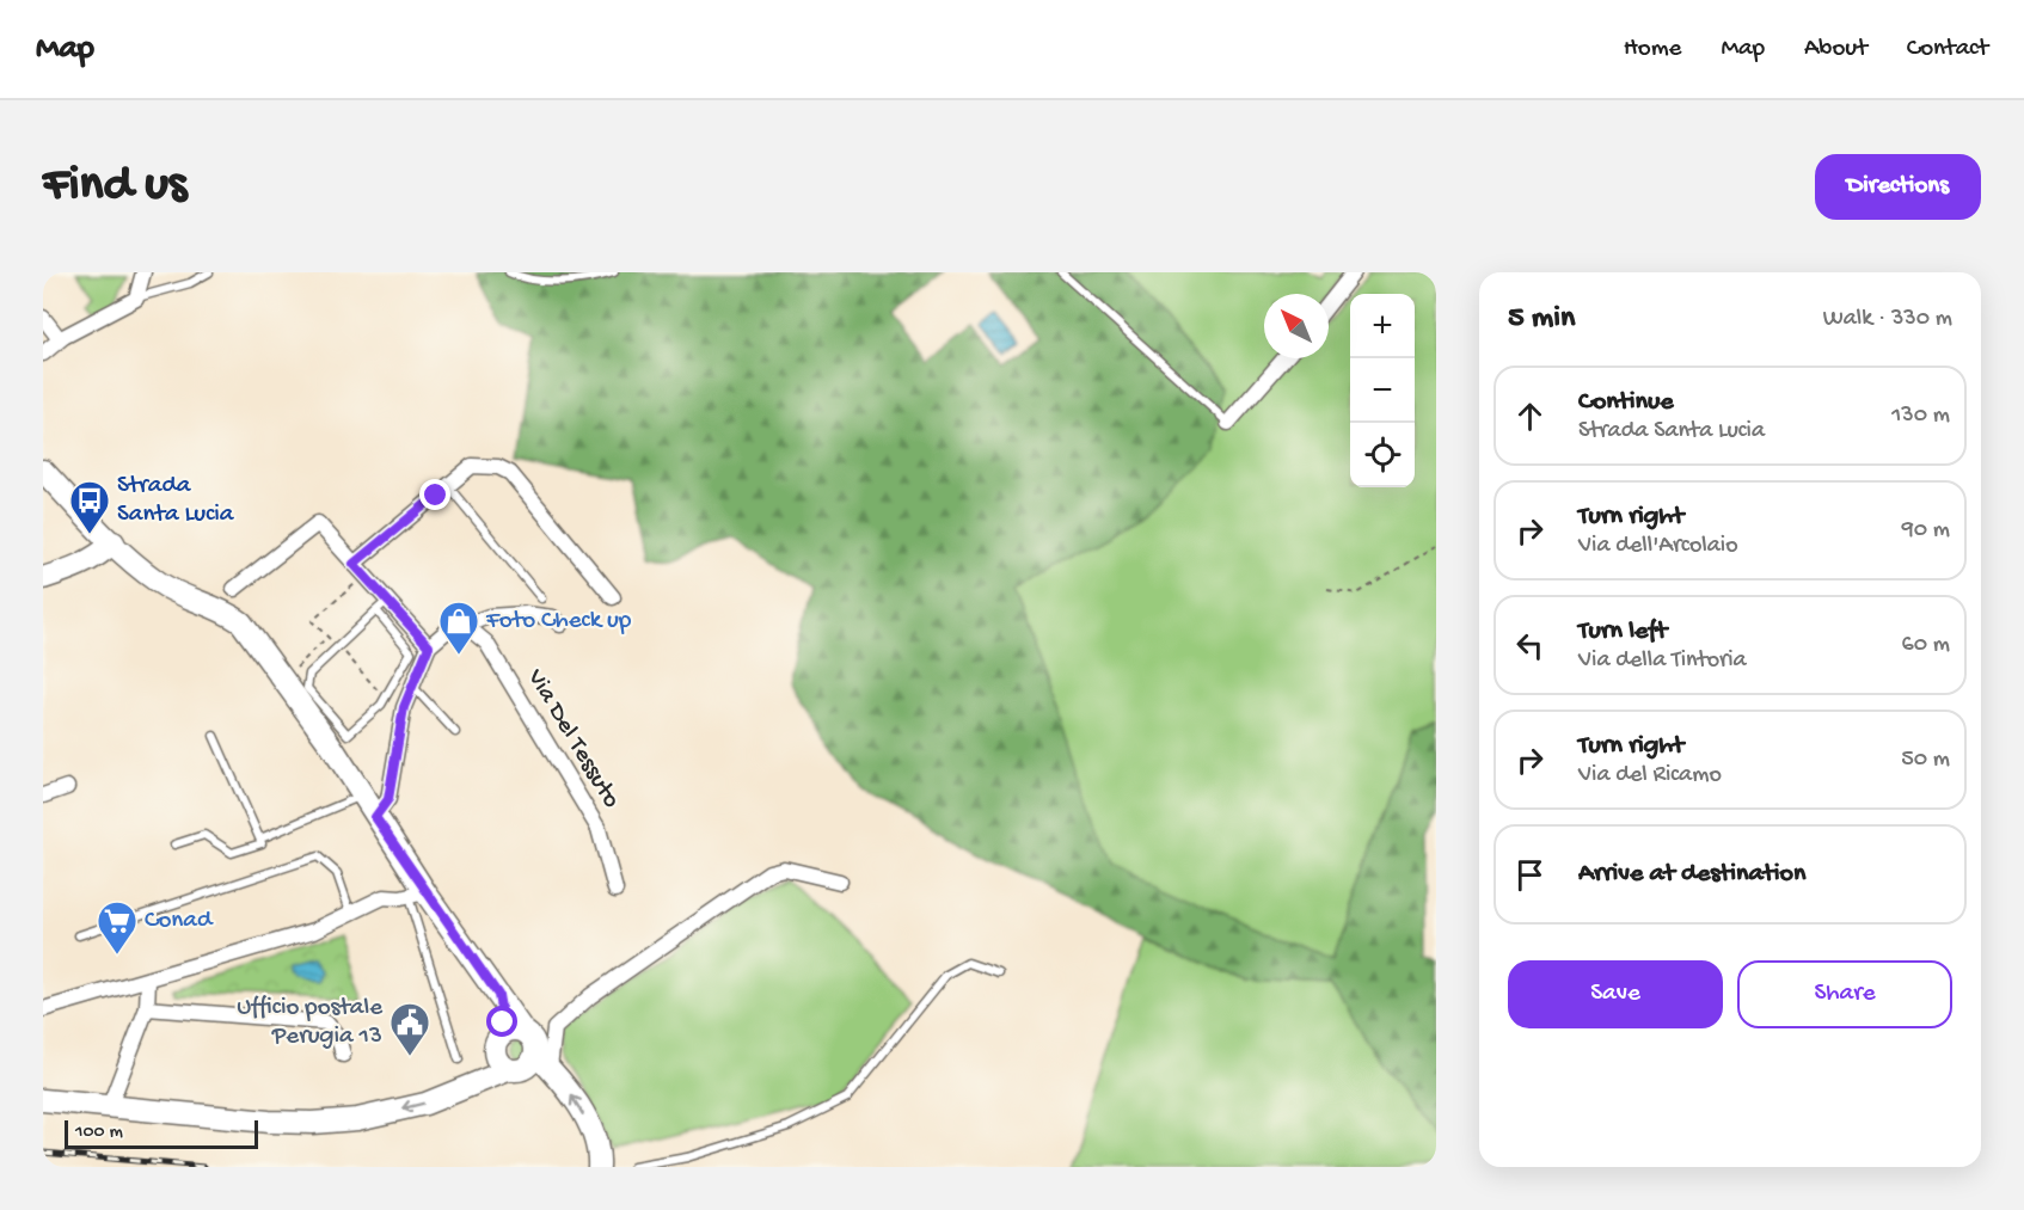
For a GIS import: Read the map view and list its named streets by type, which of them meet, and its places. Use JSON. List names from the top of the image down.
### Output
{
  "streets": {
    "street": ["Via Del Tessuto"]
  },
  "places": {
    "bus stop": ["Strada Santa Lucia"],
    "shop": ["Foto Check up"],
    "supermarket": ["Conad"],
    "public building": ["Ufficio postale Perugia 13"]
  },
  "scale_bar": "100 m",
  "north": "top left",
  "page": {
    "header": "Map",
    "nav": [
      "Home",
      "Map",
      "About",
      "Contact"
    ],
    "buttons": [
      "Directions",
      ["Save", "Share"]
    ],
    "title": "Find us",
    "heading": ["5 min", "Walk · 330 m"],
    "map_buttons": ["+", "−"],
    "list": [
      ["Continue", "Strada Santa Lucia", "130 m"],
      ["Turn right", "Via dell'Arcolaio", "90 m"],
      ["Turn left", "Via della Tintoria", "60 m"],
      ["Turn right", "Via del Ricamo", "50 m"],
      "Arrive at destination"
    ],
    "scale": "100 m"
  }
}
